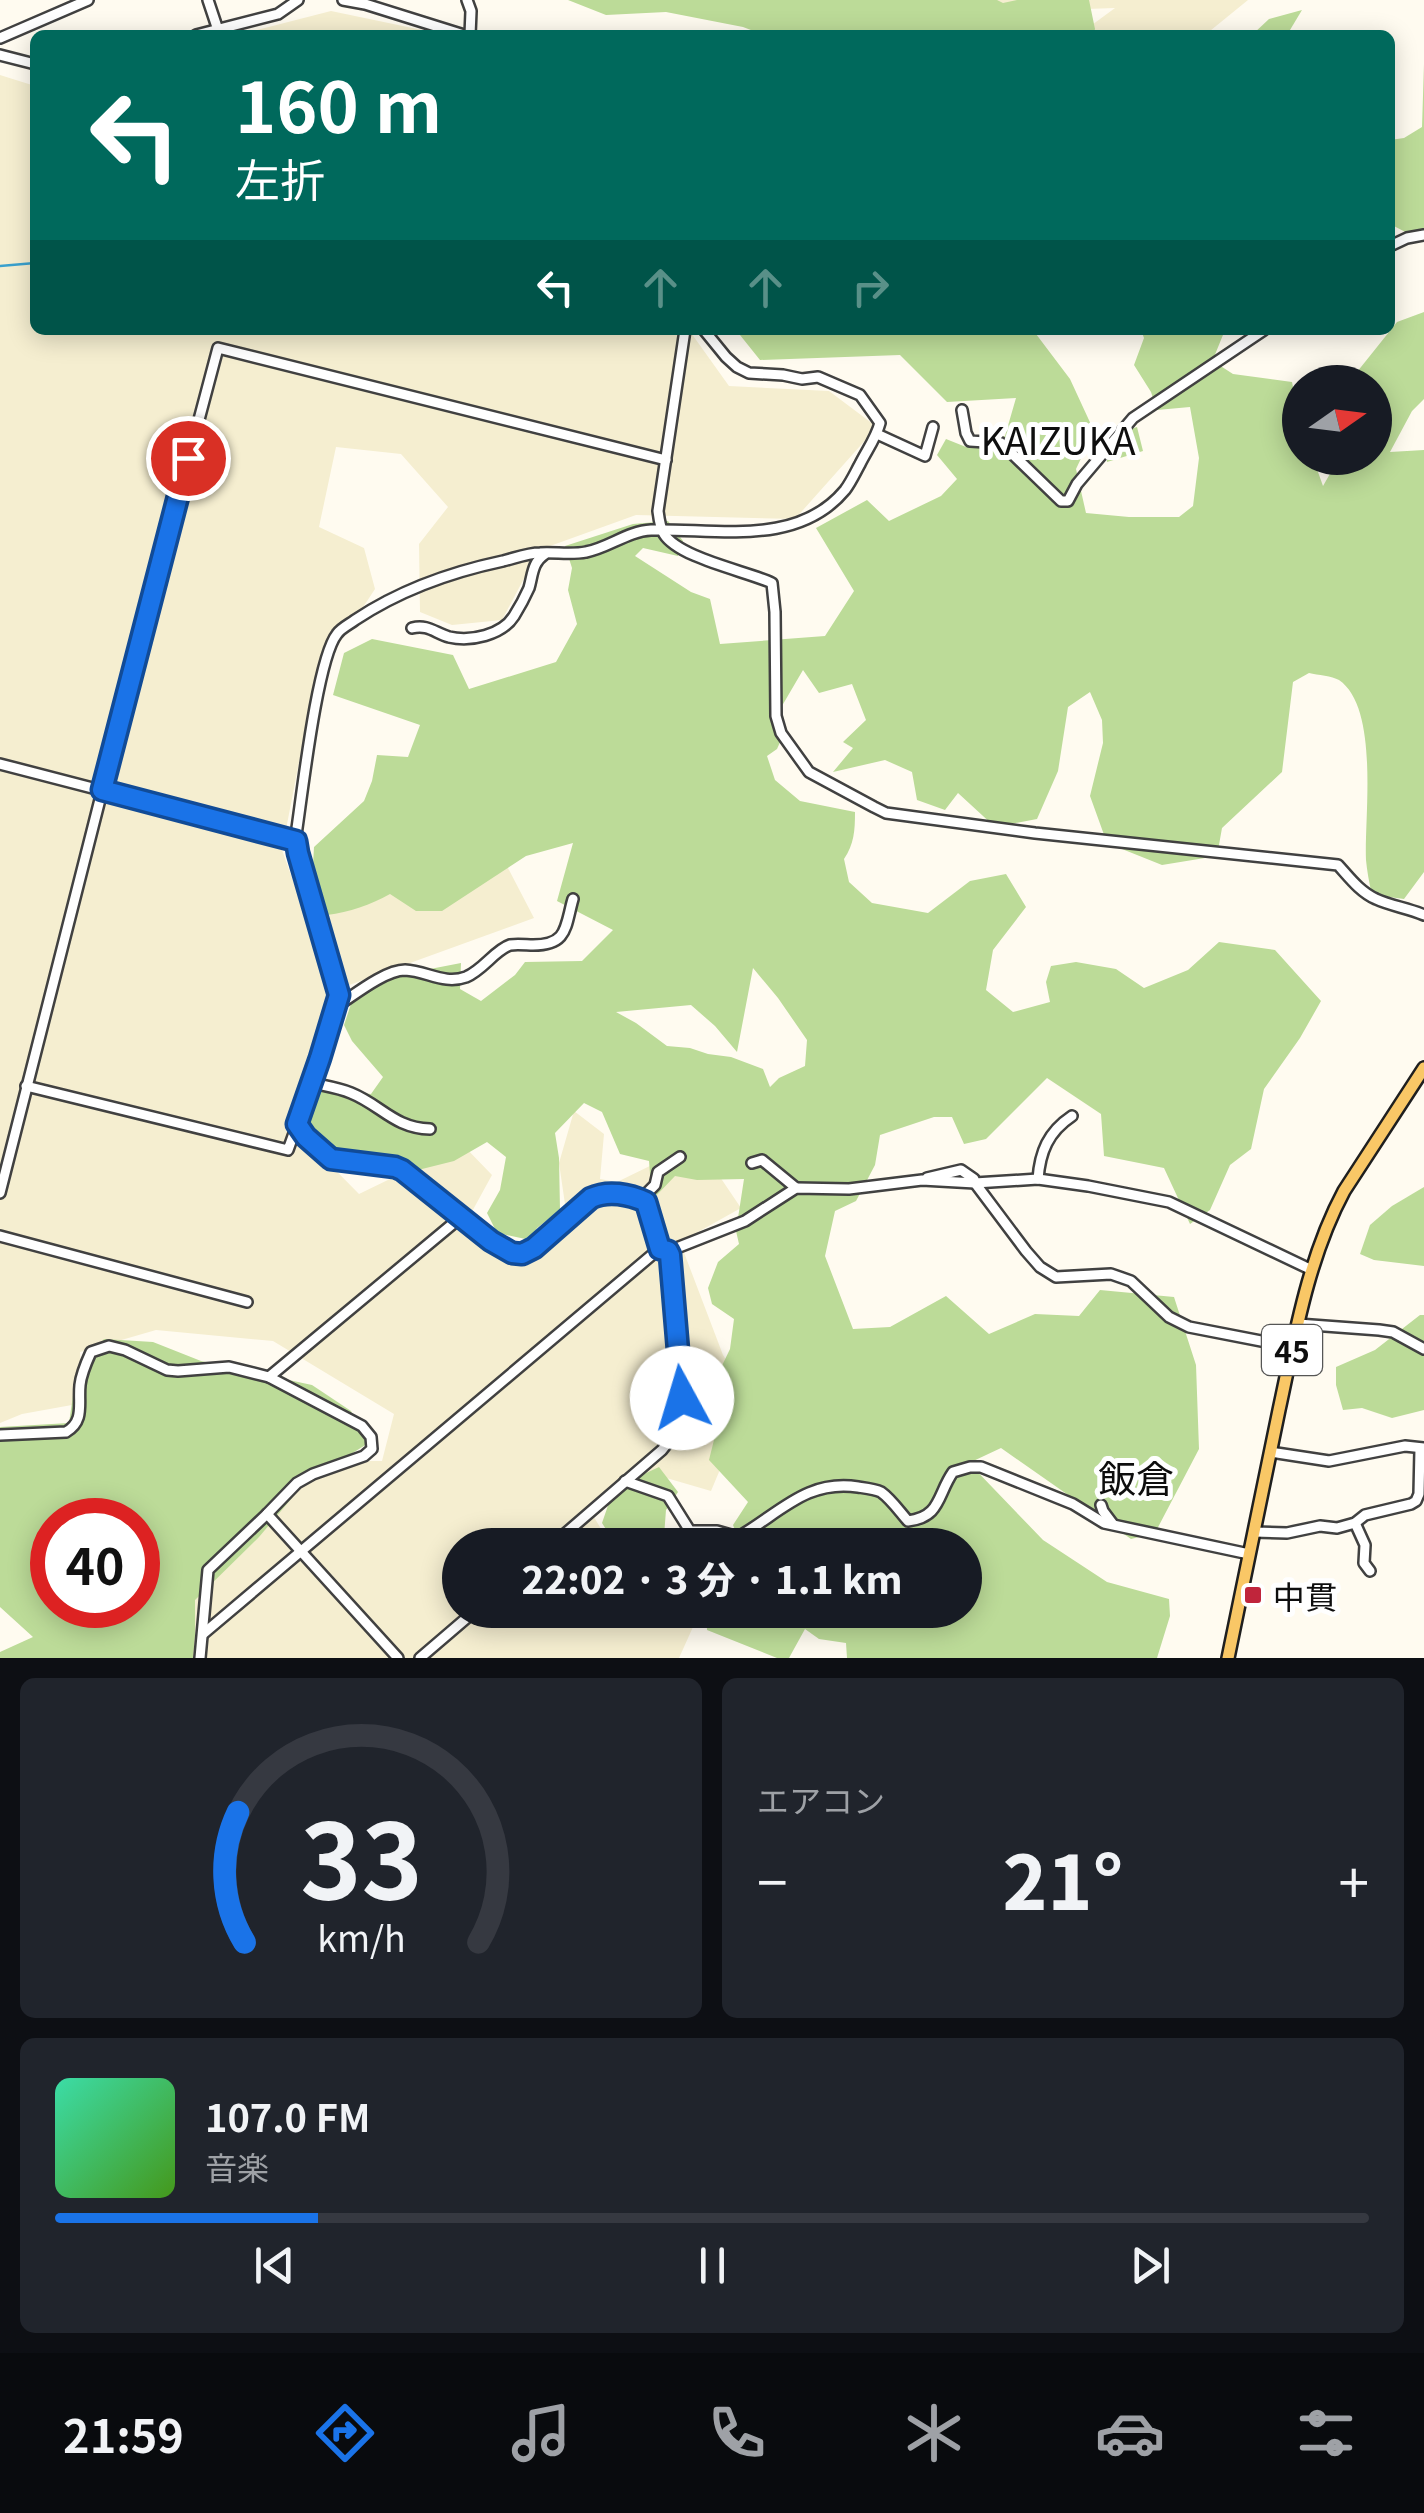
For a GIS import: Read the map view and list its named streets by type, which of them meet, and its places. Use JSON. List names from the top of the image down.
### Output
{
  "streets": {
    "main road": ["45"]
  },
  "districts": ["KAIZUKA", "飯倉"],
  "places": {
    "transit": ["中貫"]
  },
  "north": "right",
  "page": {
    "turn": ["160 m", "左折"],
    "limit": "40",
    "trip": "22:02 · 3 分 · 1.1 km",
    "tile": "エアコン",
    "heat": ["−", "21°", "+"],
    "song": ["107.0 FM", "音楽"],
    "tabs": "21:59",
    "gauge": ["33", "km/h"]
  }
}
